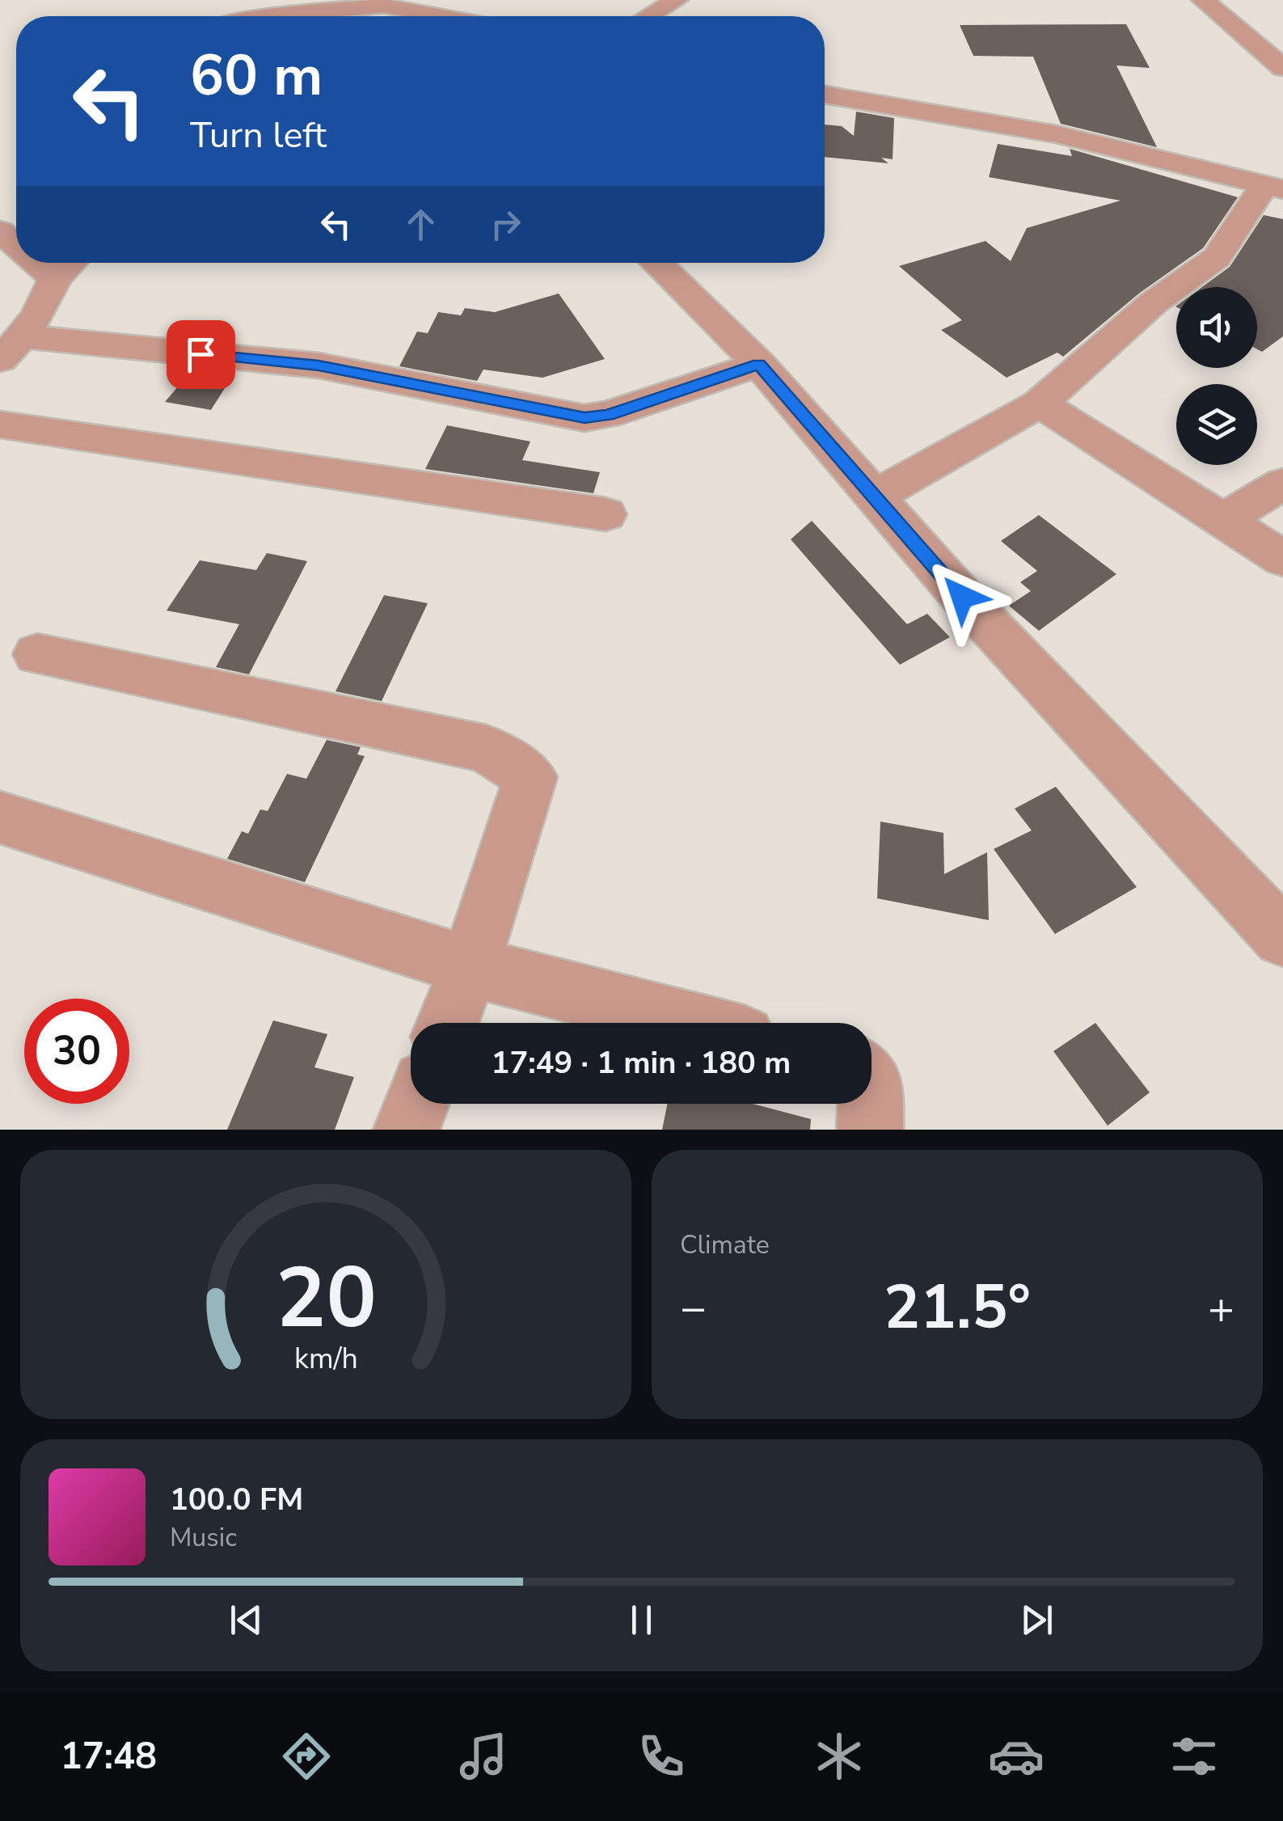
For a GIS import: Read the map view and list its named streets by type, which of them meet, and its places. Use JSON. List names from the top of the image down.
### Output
{
  "page": {
    "turn": ["60 m", "Turn left"],
    "limit": "30",
    "trip": "17:49 · 1 min · 180 m",
    "tile": "Climate",
    "heat": ["−", "21.5°", "+"],
    "song": ["100.0 FM", "Music"],
    "tabs": "17:48",
    "gauge": ["20", "km/h"]
  }
}
